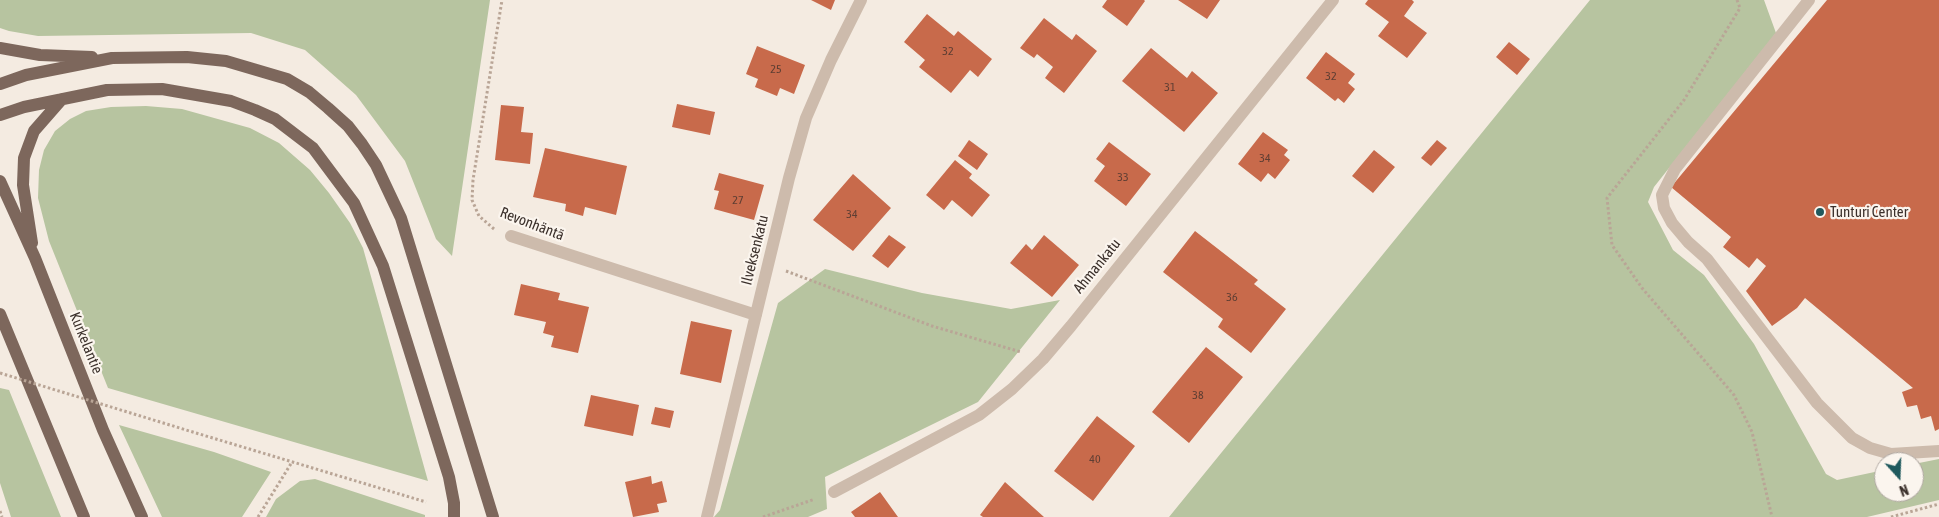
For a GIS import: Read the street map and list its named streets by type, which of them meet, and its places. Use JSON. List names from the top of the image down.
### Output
{
  "streets": {
    "main road": ["Kurkelantie"],
    "street": ["Revonhäntä", "Ilveksenkatu", "Ahmankatu"]
  },
  "crossings": [
    ["Revonhäntä", "Ilveksenkatu"]
  ],
  "places": ["Tunturi Center"],
  "house_numbers": [
    "32",
    "25",
    "32",
    "31",
    "34",
    "33",
    "27",
    "34",
    "36",
    "38",
    "40"
  ],
  "north": "bottom"
}
